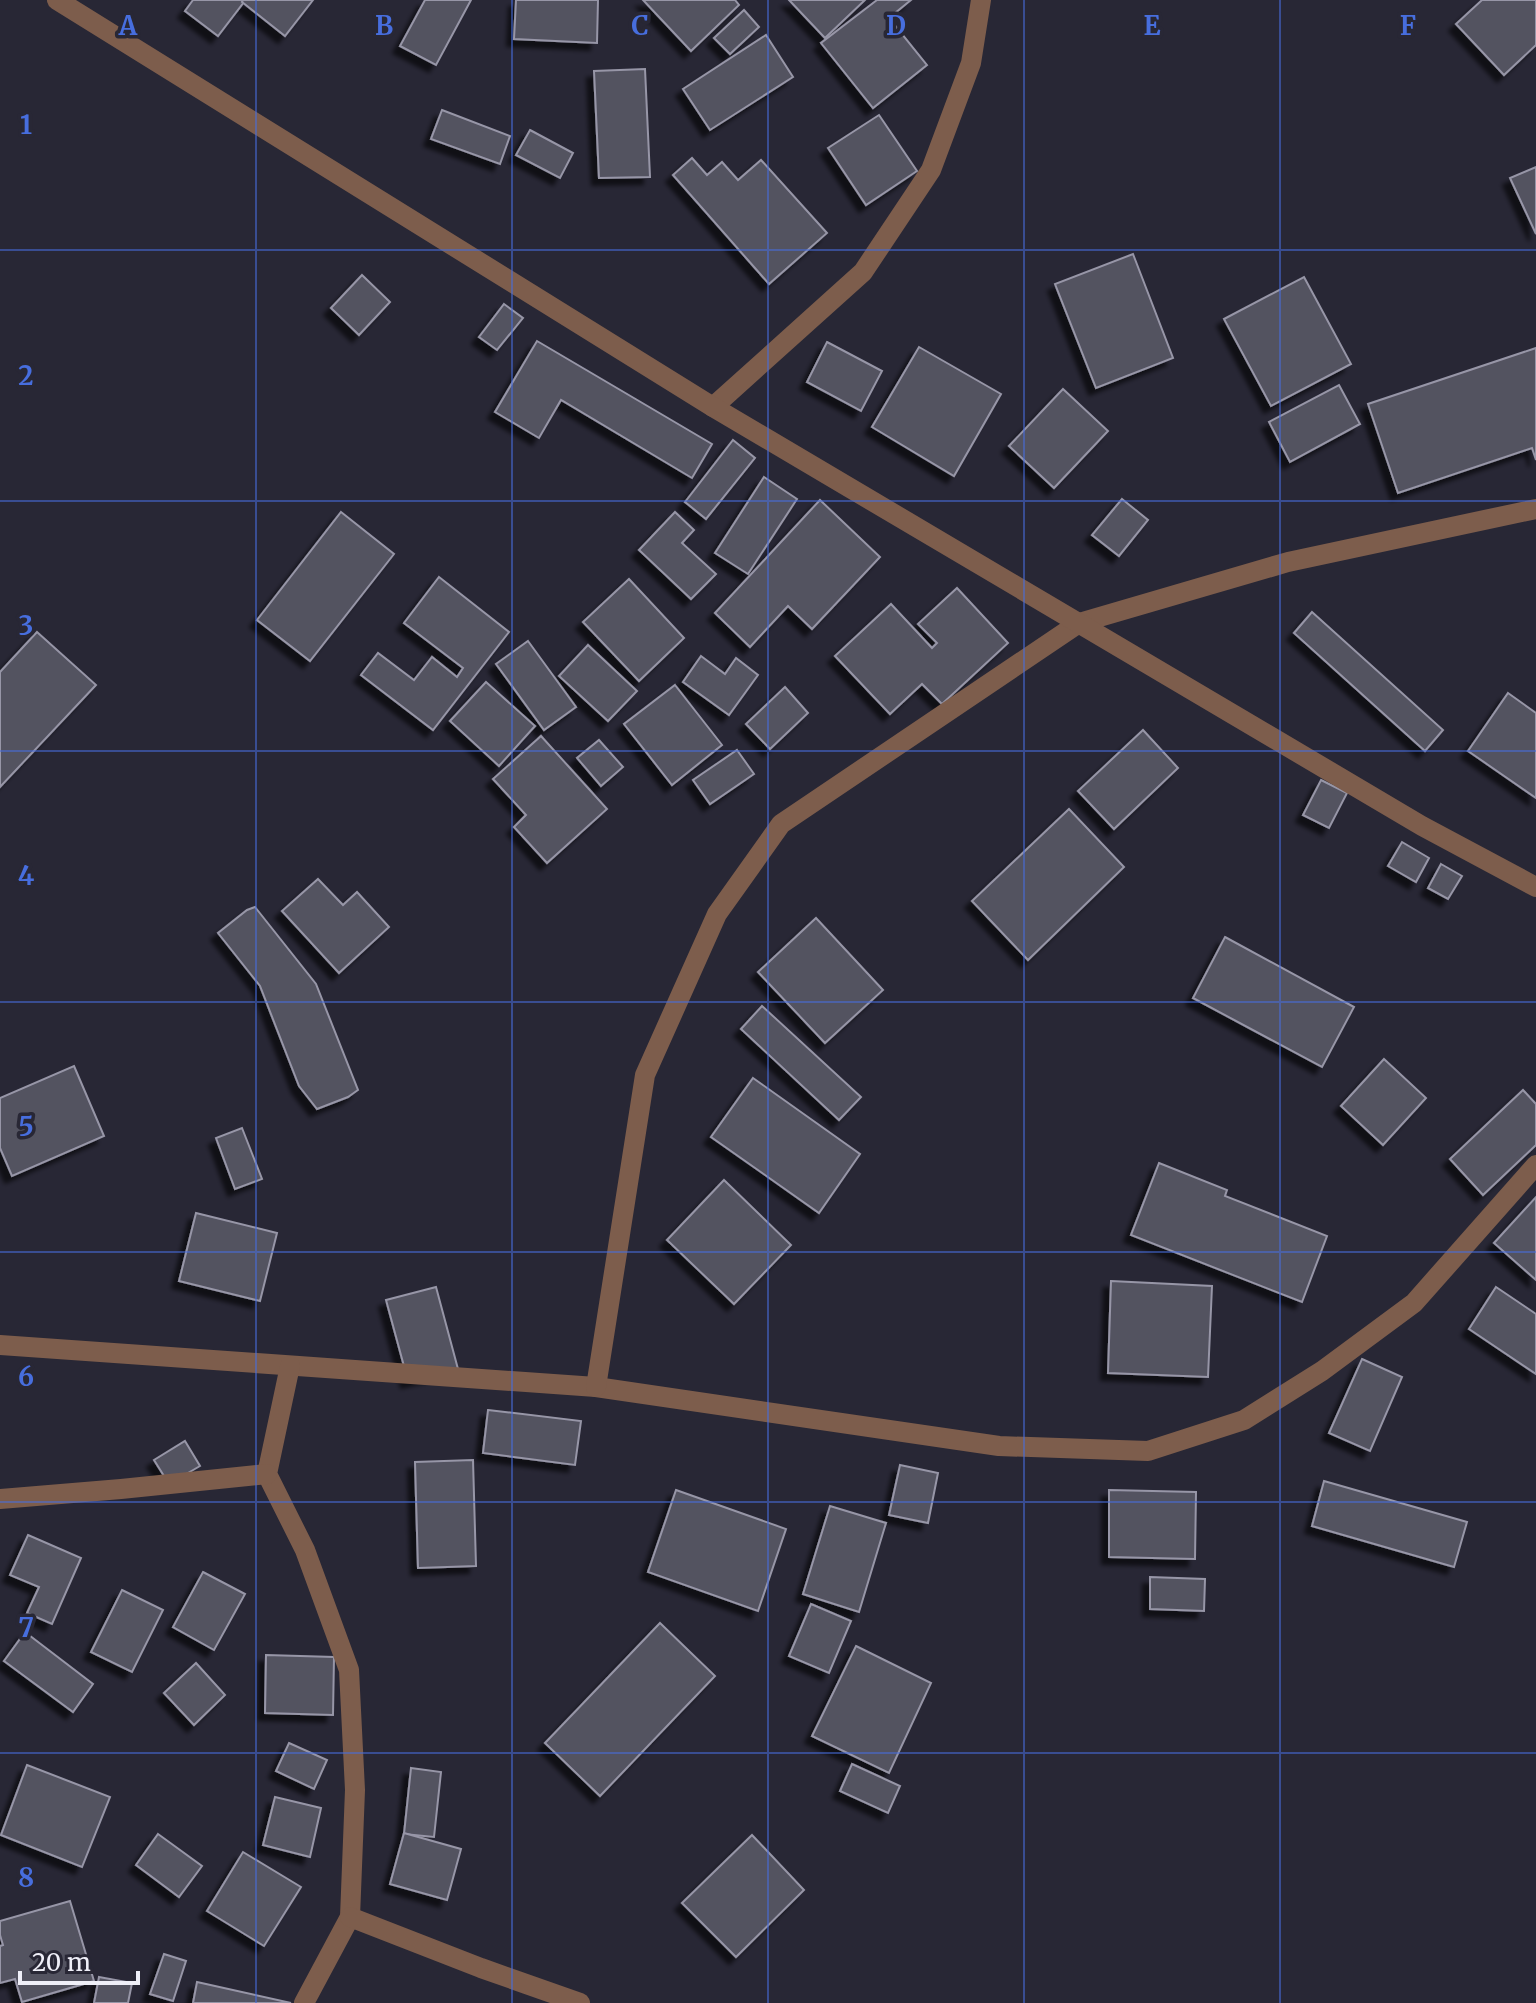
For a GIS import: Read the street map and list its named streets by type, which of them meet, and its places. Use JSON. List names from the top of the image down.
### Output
{
  "scale_bar": "20 m",
  "grid": {
    "columns": [
      "A",
      "B",
      "C",
      "D",
      "E",
      "F"
    ],
    "rows": [
      "1",
      "2",
      "3",
      "4",
      "5",
      "6",
      "7",
      "8"
    ]
  }
}
